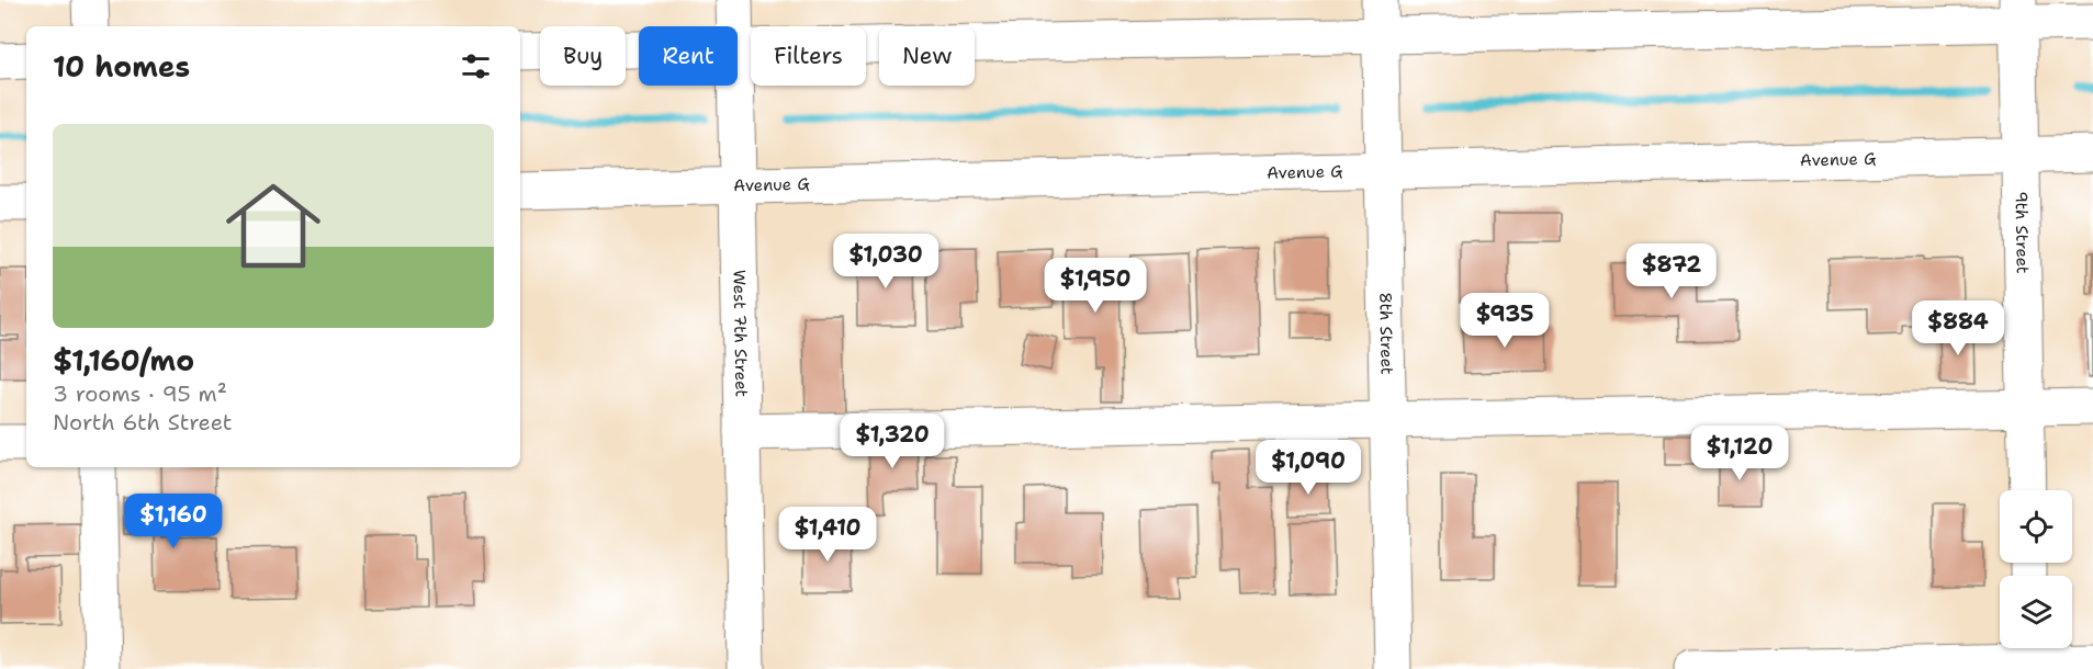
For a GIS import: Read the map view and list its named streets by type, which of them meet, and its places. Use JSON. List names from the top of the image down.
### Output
{
  "streets": {
    "street": [
      "Avenue G",
      "9th Street",
      "West 7th Street",
      "8th Street"
    ]
  },
  "crossings": [
    ["Avenue G", "9th Street"],
    ["Avenue G", "West 7th Street"],
    ["Avenue G", "8th Street"]
  ],
  "page": {
    "chip": [
      "Buy",
      "Rent",
      "Filters",
      "New"
    ],
    "heading": "10 homes",
    "list": [
      {
        "name": "$1,160/mo",
        "note": "3 rooms · 95 m² · North 6th Street"
      }
    ],
    "price": [
      "$1,030",
      "$872",
      "$1,950",
      "$935",
      "$884",
      "$1,320",
      "$1,120",
      "$1,090",
      "$1,160",
      "$1,410"
    ]
  }
}
